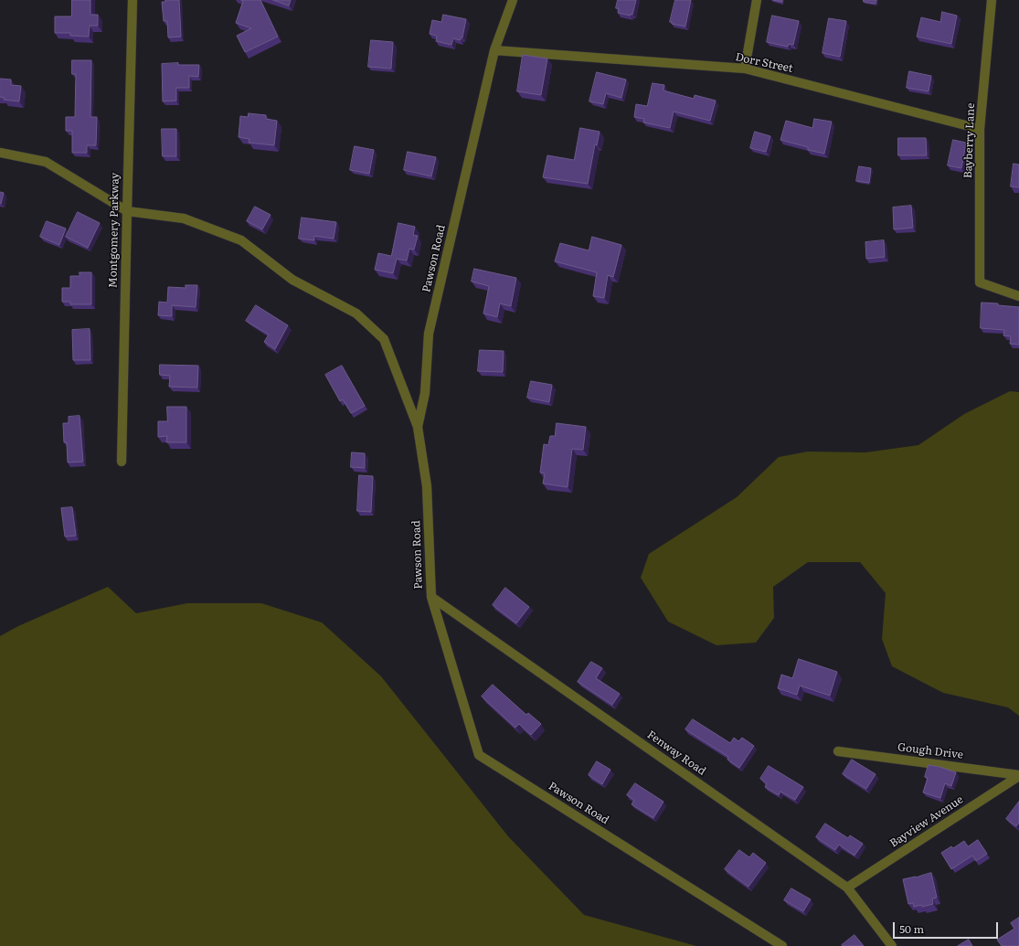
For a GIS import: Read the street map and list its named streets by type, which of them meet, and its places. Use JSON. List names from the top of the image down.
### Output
{
  "streets": {
    "street": [
      "Dorr Street",
      "Bayberry Lane",
      "Montgomery Parkway",
      "Pawson Road",
      "Gough Drive",
      "Fenway Road",
      "Bayview Avenue"
    ]
  },
  "crossings": [
    ["Dorr Street", "Bayberry Lane"],
    ["Dorr Street", "Pawson Road"],
    ["Pawson Road", "Fenway Road"],
    ["Gough Drive", "Bayview Avenue"],
    ["Fenway Road", "Bayview Avenue"]
  ],
  "scale_bar": "50 m"
}
